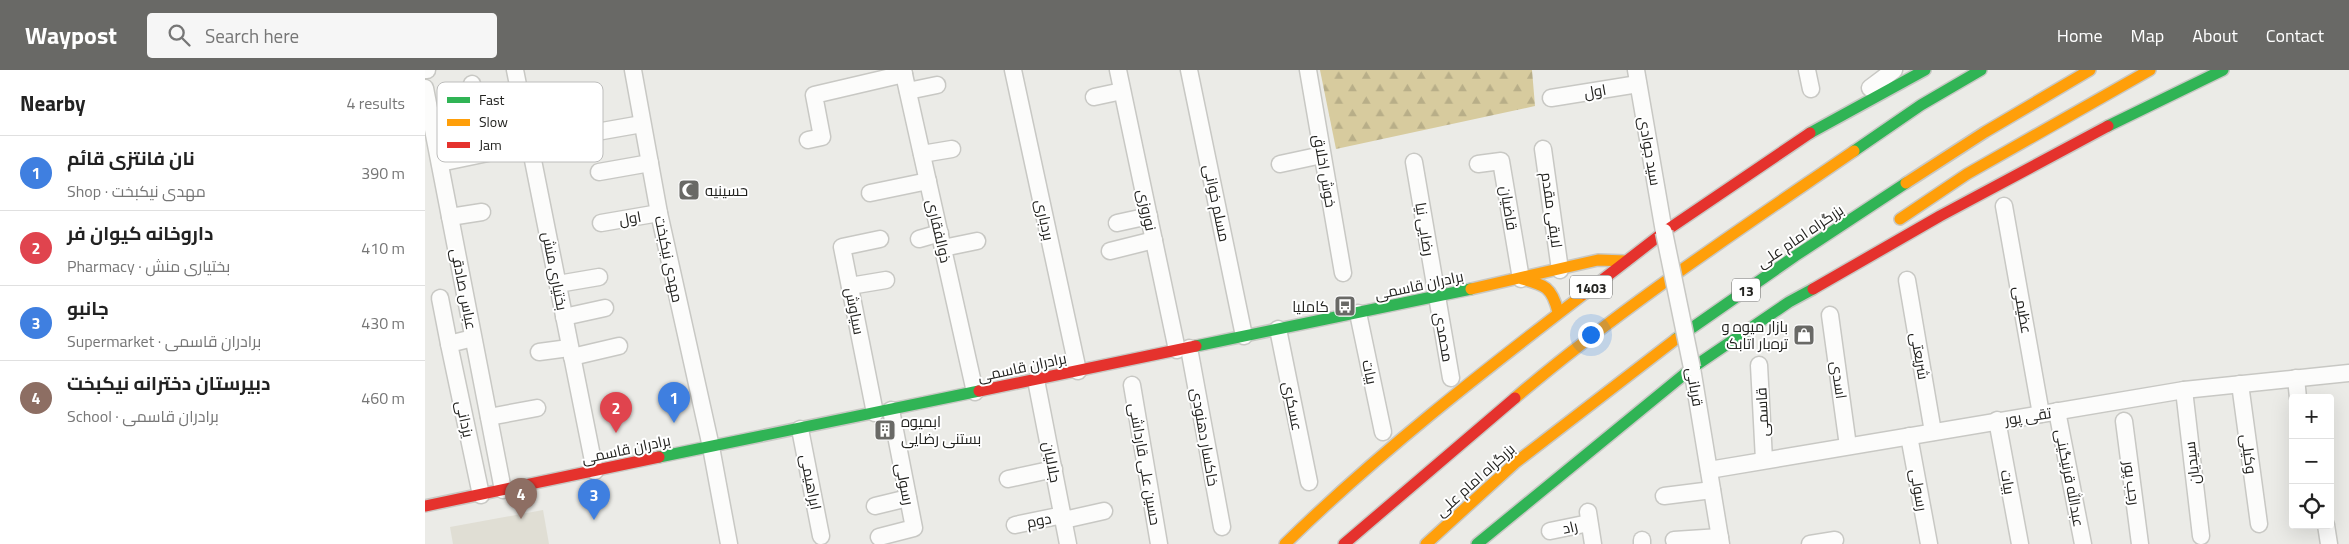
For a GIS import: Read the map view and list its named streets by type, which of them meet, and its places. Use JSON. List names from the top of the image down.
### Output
{
  "streets": {
    "main road": [
      "بزرگراه امام علی",
      "برادران قاسمی",
      "1403",
      "13"
    ],
    "street": [
      "اول",
      "سید جوادی",
      "خوش اخلاق",
      "مسلم خوانی",
      "قاضیان",
      "نوروزی",
      "لایقی مقدم",
      "بردباری",
      "رضایی نیا",
      "ذوالفقاری",
      "مهدی نیکبخت",
      "بختیاری منش",
      "عباس صادقی",
      "عظیمی",
      "سیاوش",
      "محمدی",
      "شریعتی",
      "بیات",
      "اسدی",
      "قربانی",
      "عسکری",
      "قاسمی",
      "تقی پور",
      "یزدانی",
      "خاکسار دهنودی",
      "وکیلی",
      "جلالیان",
      "سیدیان",
      "حسین علی قارداشی",
      "عبدالله قرنیگینی",
      "ابراهیمی",
      "رجب پور",
      "رسولی",
      "دوم",
      "راد"
    ]
  },
  "crossings": [
    ["اول", "سید جوادی"],
    ["اول", "مهدی نیکبخت"],
    ["سید جوادی", "1403"],
    ["سید جوادی", "قربانی"],
    ["مسلم خوانی", "برادران قاسمی"],
    ["قاضیان", "برادران قاسمی"],
    ["نوروزی", "برادران قاسمی"],
    ["نوروزی", "خاکسار دهنودی"],
    ["لایقی مقدم", "برادران قاسمی"],
    ["بردباری", "برادران قاسمی"],
    ["رضایی نیا", "برادران قاسمی"],
    ["رضایی نیا", "محمدی"],
    ["ذوالفقاری", "برادران قاسمی"],
    ["مهدی نیکبخت", "برادران قاسمی"],
    ["بختیاری منش", "برادران قاسمی"],
    ["برادران قاسمی", "1403"],
    ["برادران قاسمی", "عباس صادقی"],
    ["برادران قاسمی", "سیاوش"],
    ["برادران قاسمی", "محمدی"],
    ["برادران قاسمی", "بیات"],
    ["برادران قاسمی", "عسکری"],
    ["برادران قاسمی", "یزدانی"],
    ["برادران قاسمی", "خاکسار دهنودی"],
    ["برادران قاسمی", "جلالیان"],
    ["برادران قاسمی", "ابراهیمی"],
    ["برادران قاسمی", "رسولی"],
    ["1403", "قربانی"],
    ["عظیمی", "تقی پور"],
    ["عظیمی", "عبدالله قرنیگینی"],
    ["شریعتی", "تقی پور"],
    ["بیات", "تقی پور"],
    ["اسدی", "تقی پور"],
    ["قربانی", "تقی پور"],
    ["قاسمی", "تقی پور"],
    ["تقی پور", "وکیلی"],
    ["تقی پور", "سیدیان"],
    ["تقی پور", "عبدالله قرنیگینی"],
    ["تقی پور", "رسولی"],
    ["جلالیان", "دوم"]
  ],
  "places": {
    "mosque": ["حسینیه"],
    "bus stop": ["کاملیا"],
    "shop": ["بازار میوه و تره‌بار اتابک"],
    "building": ["ابمیوه بستنی رضایی"]
  },
  "legend": ["Fast", "Slow", "Jam"],
  "page": {
    "header": "Waypost",
    "search": "Search here",
    "nav": [
      "Home",
      "Map",
      "About",
      "Contact"
    ],
    "heading": ["Nearby", "4 results"],
    "list": [
      {
        "mark": "1",
        "name": "نان فانتزی قائم",
        "note": "Shop · مهدی نیکبخت",
        "value": "390 m"
      },
      {
        "mark": "2",
        "name": "داروخانه کیوان فر",
        "note": "Pharmacy · بختیاری منش",
        "value": "410 m"
      },
      {
        "mark": "3",
        "name": "جانبو",
        "note": "Supermarket · برادران قاسمی",
        "value": "430 m"
      },
      {
        "mark": "4",
        "name": "دبیرستان دخترانه نیکبخت",
        "note": "School · برادران قاسمی",
        "value": "460 m"
      }
    ],
    "pins": [
      "1",
      "2",
      "4",
      "3"
    ],
    "map_buttons": ["+", "−"]
  }
}
